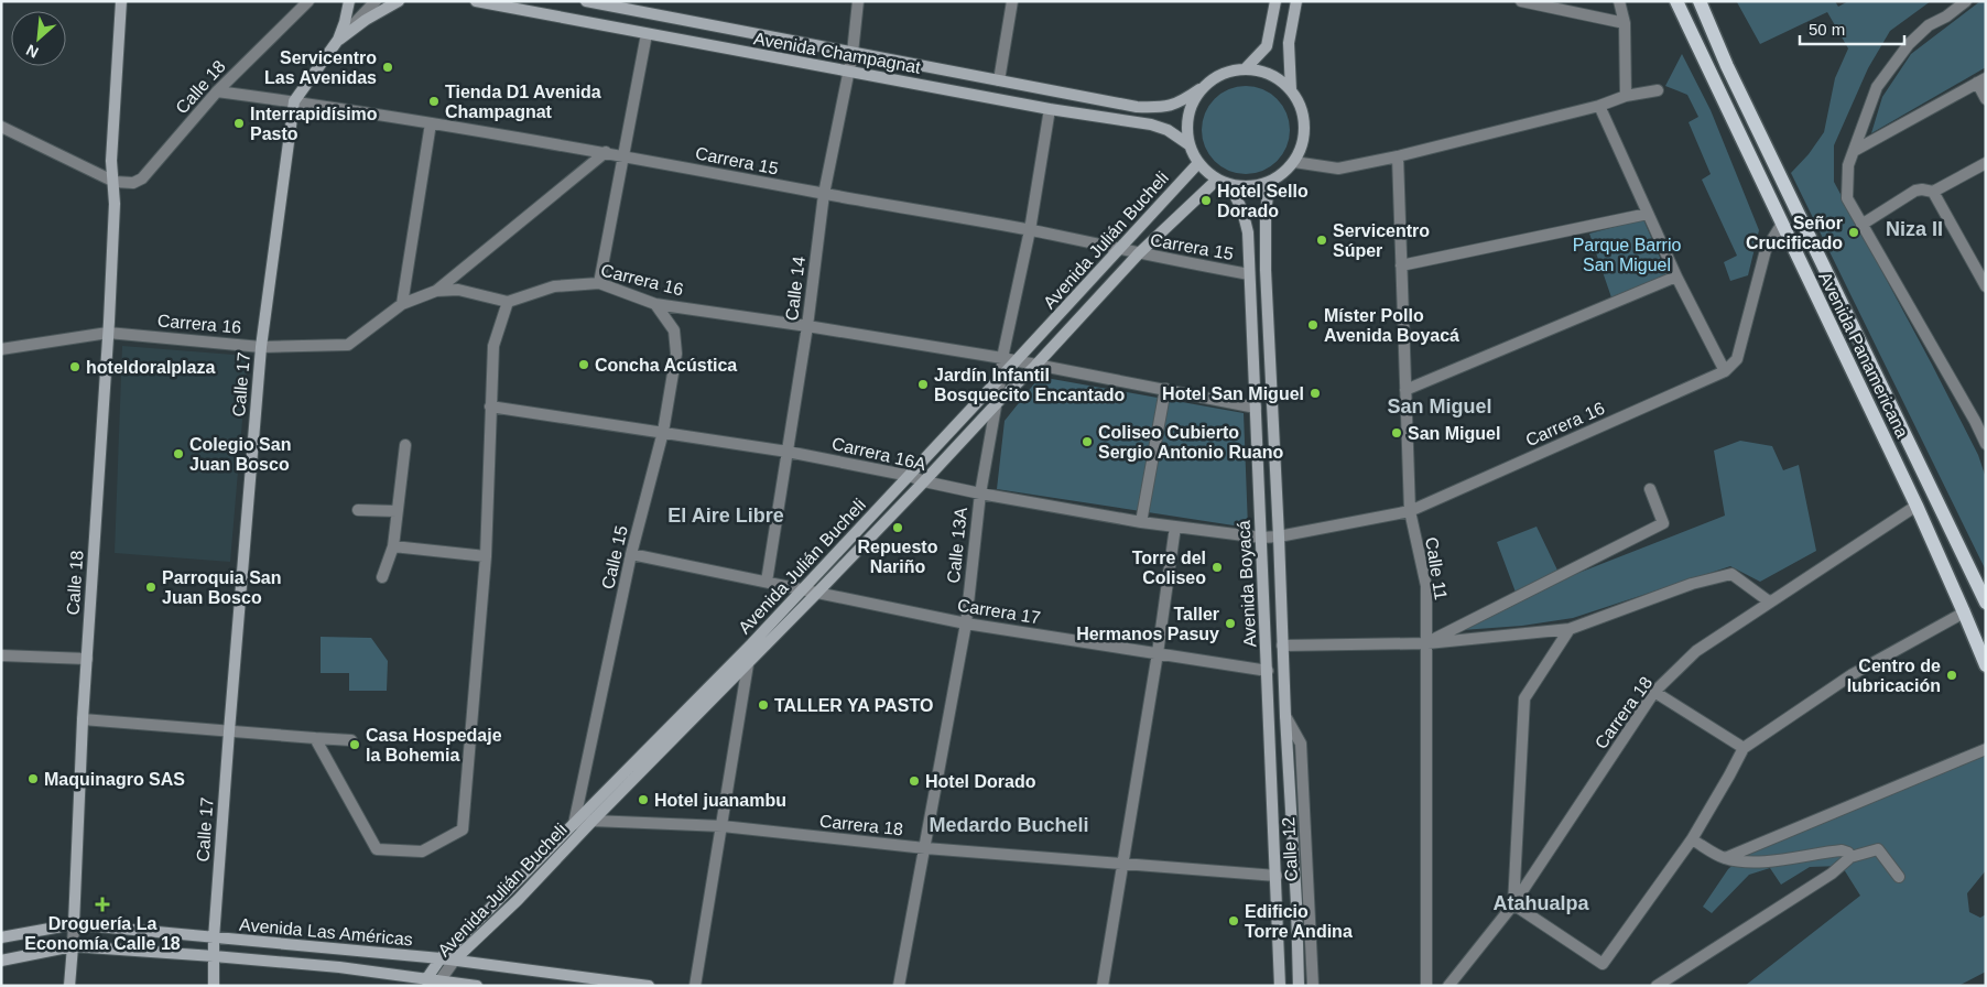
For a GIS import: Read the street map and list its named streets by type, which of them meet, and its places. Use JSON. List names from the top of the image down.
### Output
{
  "streets": {
    "main road": ["Avenida Panamericana"],
    "street": [
      "Avenida Champagnat",
      "Calle 18",
      "Carrera 15",
      "Avenida Julián Bucheli",
      "Carrera 16",
      "Calle 14",
      "Calle 17",
      "Carrera 16A",
      "Calle 13A",
      "Calle 15",
      "Calle 11",
      "Avenida Boyacá",
      "Carrera 17",
      "Carrera 18",
      "Calle 12",
      "Avenida Las Américas"
    ]
  },
  "crossings": [
    ["Avenida Champagnat", "Avenida Julián Bucheli"],
    ["Avenida Champagnat", "Calle 14"],
    ["Avenida Champagnat", "Calle 13A"],
    ["Avenida Champagnat", "Avenida Boyacá"],
    ["Calle 18", "Carrera 15"],
    ["Calle 18", "Carrera 16"],
    ["Calle 18", "Avenida Las Américas"],
    ["Carrera 15", "Avenida Julián Bucheli"],
    ["Carrera 15", "Calle 14"],
    ["Carrera 15", "Calle 17"],
    ["Carrera 15", "Calle 13A"],
    ["Carrera 15", "Avenida Boyacá"],
    ["Avenida Julián Bucheli", "Carrera 16"],
    ["Avenida Julián Bucheli", "Carrera 16A"],
    ["Avenida Julián Bucheli", "Calle 13A"],
    ["Avenida Julián Bucheli", "Calle 15"],
    ["Avenida Julián Bucheli", "Avenida Boyacá"],
    ["Avenida Julián Bucheli", "Carrera 17"],
    ["Avenida Julián Bucheli", "Carrera 18"],
    ["Avenida Julián Bucheli", "Avenida Las Américas"],
    ["Carrera 16", "Calle 14"],
    ["Carrera 16", "Calle 17"],
    ["Carrera 16", "Carrera 16A"],
    ["Carrera 16", "Calle 13A"],
    ["Carrera 16", "Calle 15"],
    ["Carrera 16", "Calle 11"],
    ["Carrera 16", "Avenida Boyacá"],
    ["Calle 14", "Carrera 16A"],
    ["Calle 14", "Carrera 17"],
    ["Avenida Panamericana", "Carrera 18"],
    ["Calle 17", "Avenida Las Américas"],
    ["Carrera 16A", "Calle 13A"],
    ["Carrera 16A", "Calle 15"],
    ["Carrera 16A", "Avenida Boyacá"],
    ["Calle 13A", "Carrera 17"],
    ["Calle 13A", "Carrera 18"],
    ["Calle 15", "Carrera 17"],
    ["Calle 15", "Carrera 18"],
    ["Avenida Boyacá", "Carrera 17"],
    ["Avenida Boyacá", "Carrera 18"],
    ["Avenida Boyacá", "Calle 12"]
  ],
  "districts": [
    "Niza II",
    "San Miguel",
    "El Aire Libre",
    "Medardo Bucheli",
    "Atahualpa"
  ],
  "parks": ["Parque Barrio San Miguel"],
  "places": {
    "other": [
      "Servicentro Las Avenidas",
      "Tienda D1 Avenida Champagnat",
      "Interrapidísimo Pasto",
      "Hotel Sello Dorado",
      "Señor Crucificado",
      "Servicentro Súper",
      "Míster Pollo Avenida Boyacá",
      "Concha Acústica",
      "hoteldoralplaza",
      "Jardín Infantil Bosquecito Encantado",
      "Hotel San Miguel",
      "San Miguel",
      "Coliseo Cubierto Sergio Antonio Ruano",
      "Colegio San Juan Bosco",
      "Repuesto Nariño",
      "Torre del Coliseo",
      "Parroquia San Juan Bosco",
      "Taller Hermanos Pasuy",
      "Centro de lubricación",
      "TALLER YA PASTO",
      "Casa Hospedaje la Bohemia",
      "Maquinagro SAS",
      "Hotel Dorado",
      "Hotel juanambu",
      "Edificio Torre Andina"
    ],
    "health": ["Droguería La Economía Calle 18"]
  },
  "scale_bar": "50 m",
  "north": "bottom left"
}
